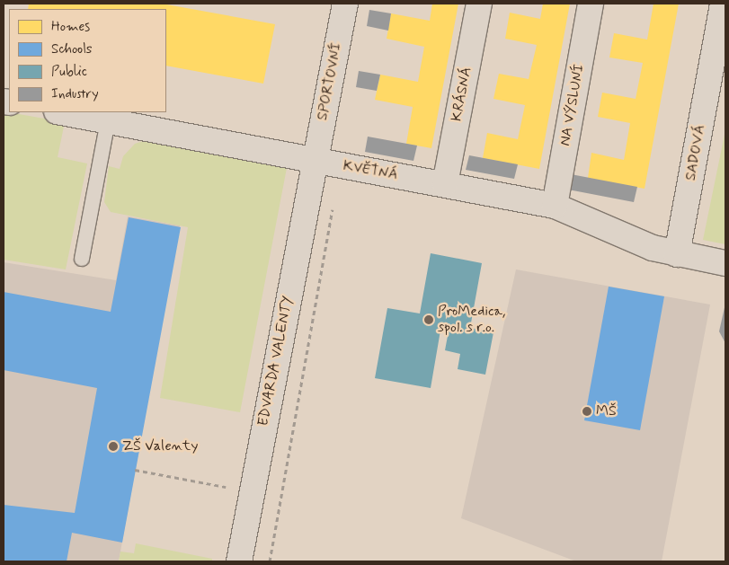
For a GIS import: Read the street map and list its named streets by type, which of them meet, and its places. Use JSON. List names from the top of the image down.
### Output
{
  "streets": {
    "street": [
      "SPORTOVNÍ",
      "KRÁSNÁ",
      "NA VÝSLUNÍ",
      "SADOVÁ",
      "KVĚTNÁ",
      "EDVARDA VALENTY"
    ]
  },
  "crossings": [
    ["SPORTOVNÍ", "KVĚTNÁ"],
    ["SPORTOVNÍ", "EDVARDA VALENTY"],
    ["KRÁSNÁ", "KVĚTNÁ"],
    ["NA VÝSLUNÍ", "KVĚTNÁ"],
    ["SADOVÁ", "KVĚTNÁ"],
    ["KVĚTNÁ", "EDVARDA VALENTY"]
  ],
  "places": ["ProMedica, spol. s r.o.", "MŠ", "ZŠ Valenty"],
  "legend": [
    "Homes",
    "Schools",
    "Public",
    "Industry"
  ]
}
